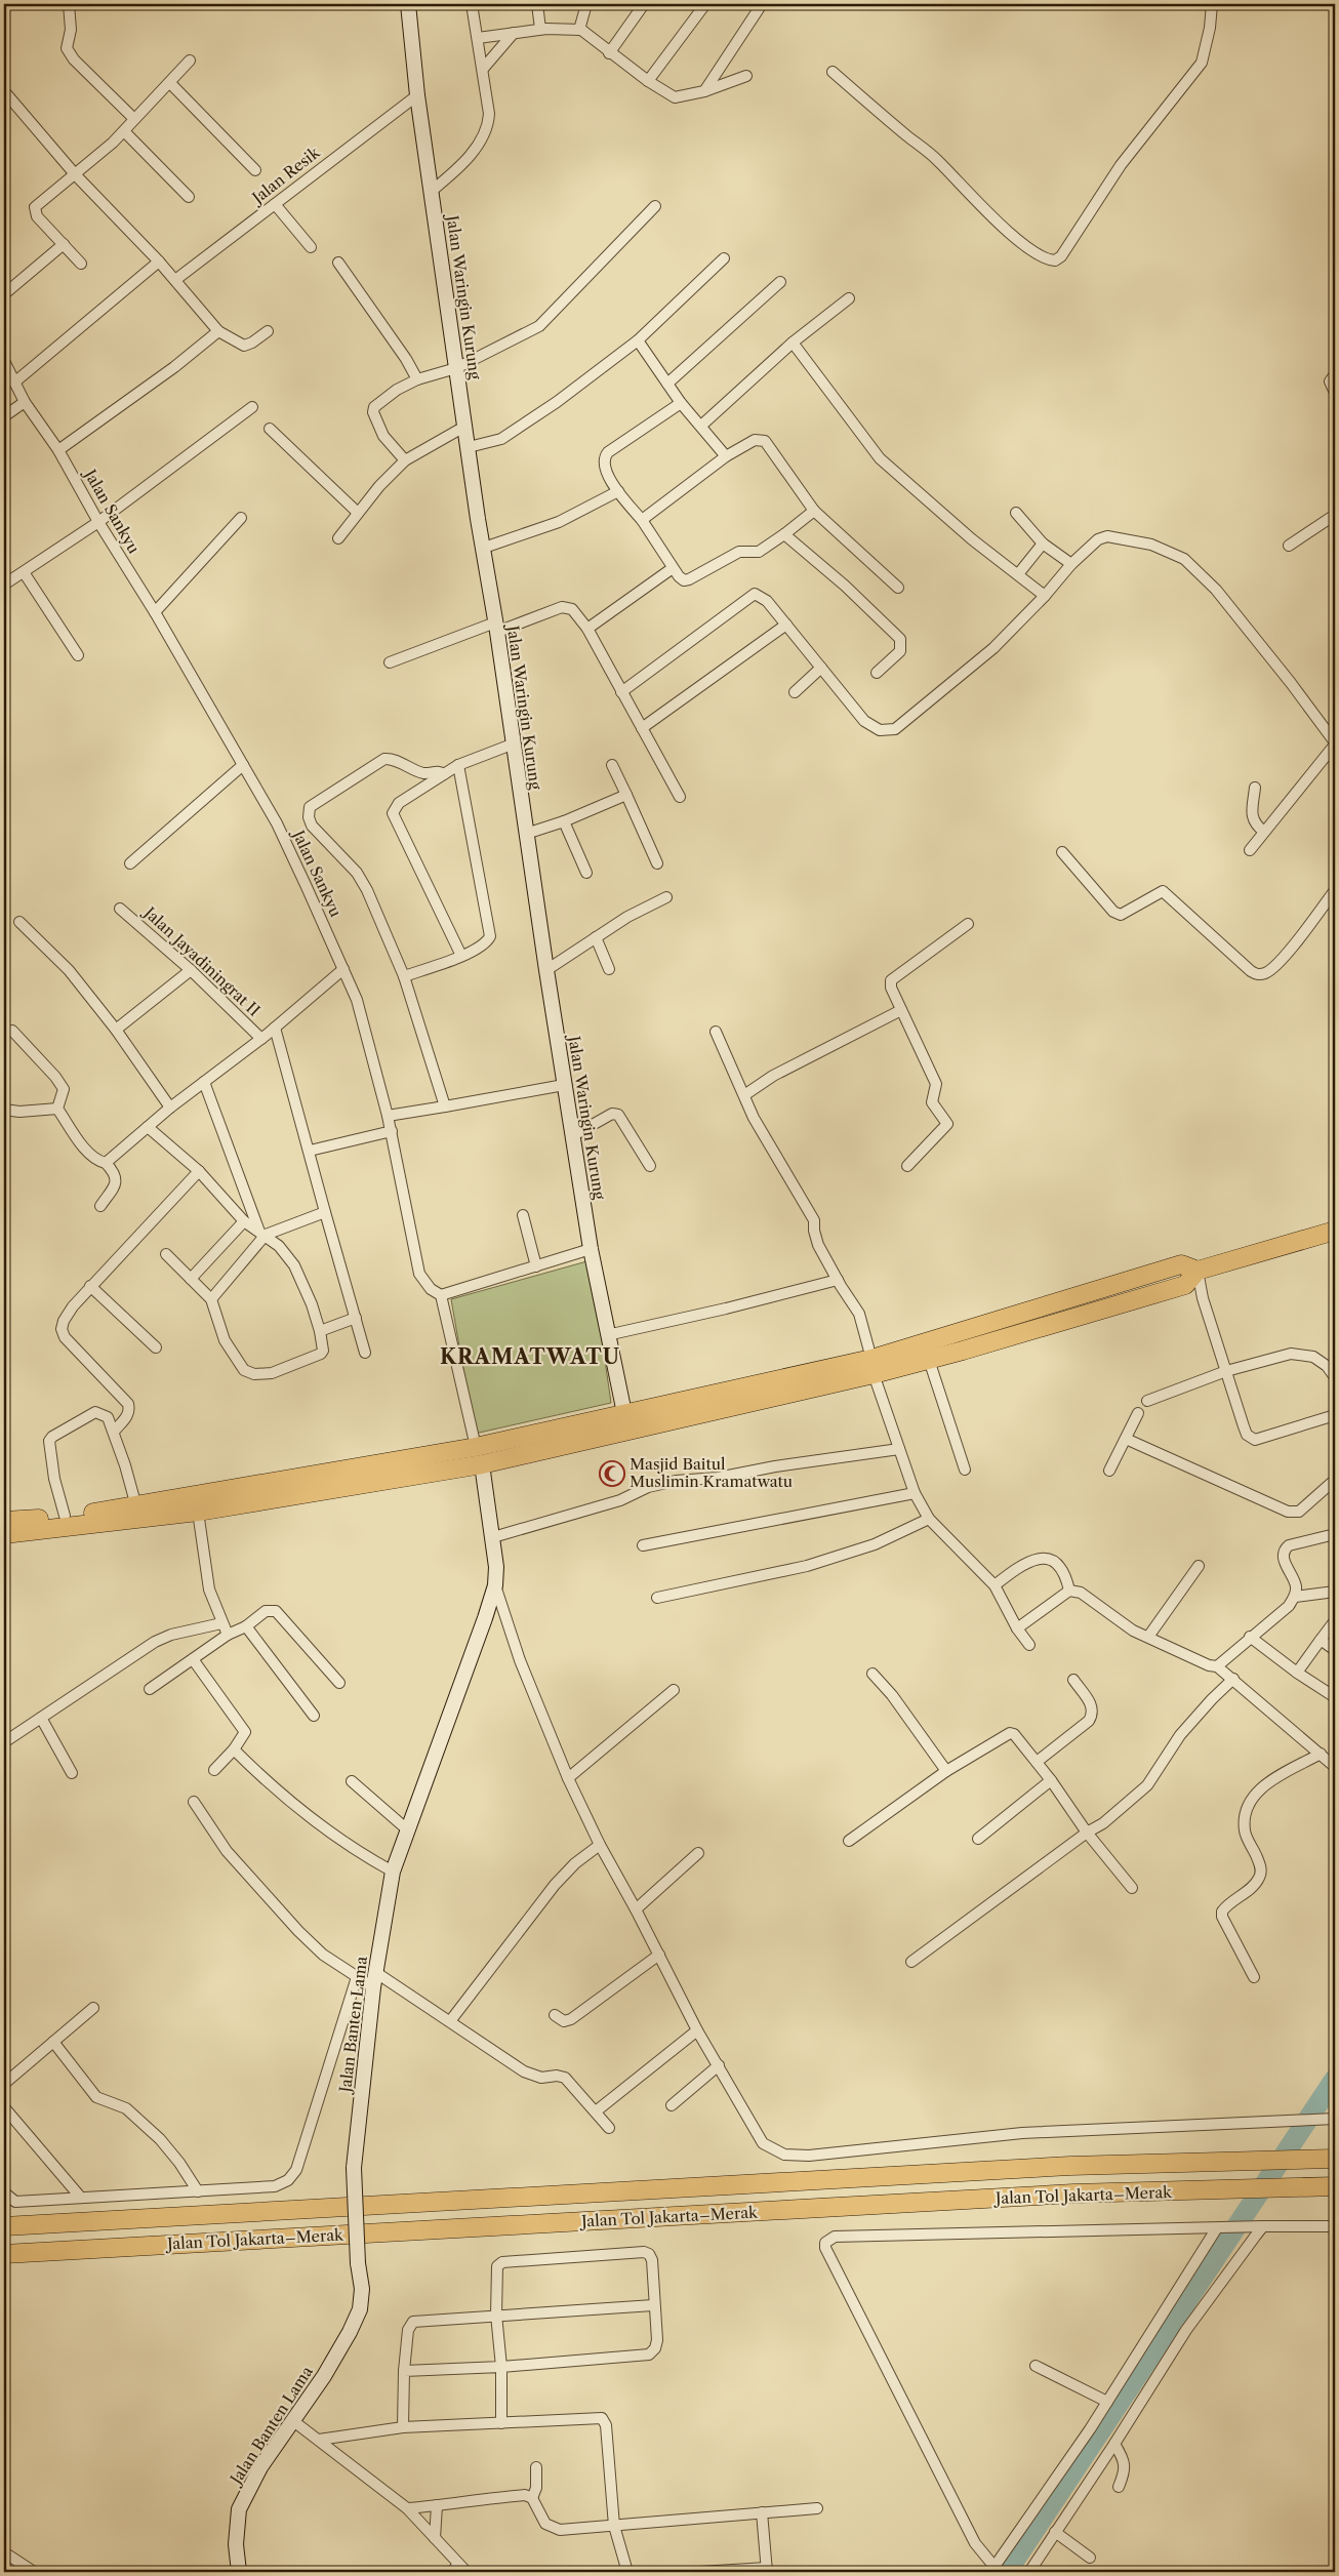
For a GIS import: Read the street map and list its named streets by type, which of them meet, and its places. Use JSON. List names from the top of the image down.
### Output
{
  "streets": {
    "highway": ["Jalan Tol Jakarta–Merak"],
    "street": [
      "Jalan Resik",
      "Jalan Waringin Kurung",
      "Jalan Sankyu",
      "Jalan Jayadiningrat II",
      "Jalan Banten Lama"
    ]
  },
  "crossings": [
    ["Jalan Resik", "Jalan Waringin Kurung"]
  ],
  "districts": ["KRAMATWATU"],
  "places": {
    "mosque": ["Masjid Baitul Muslimin Kramatwatu"]
  }
}
